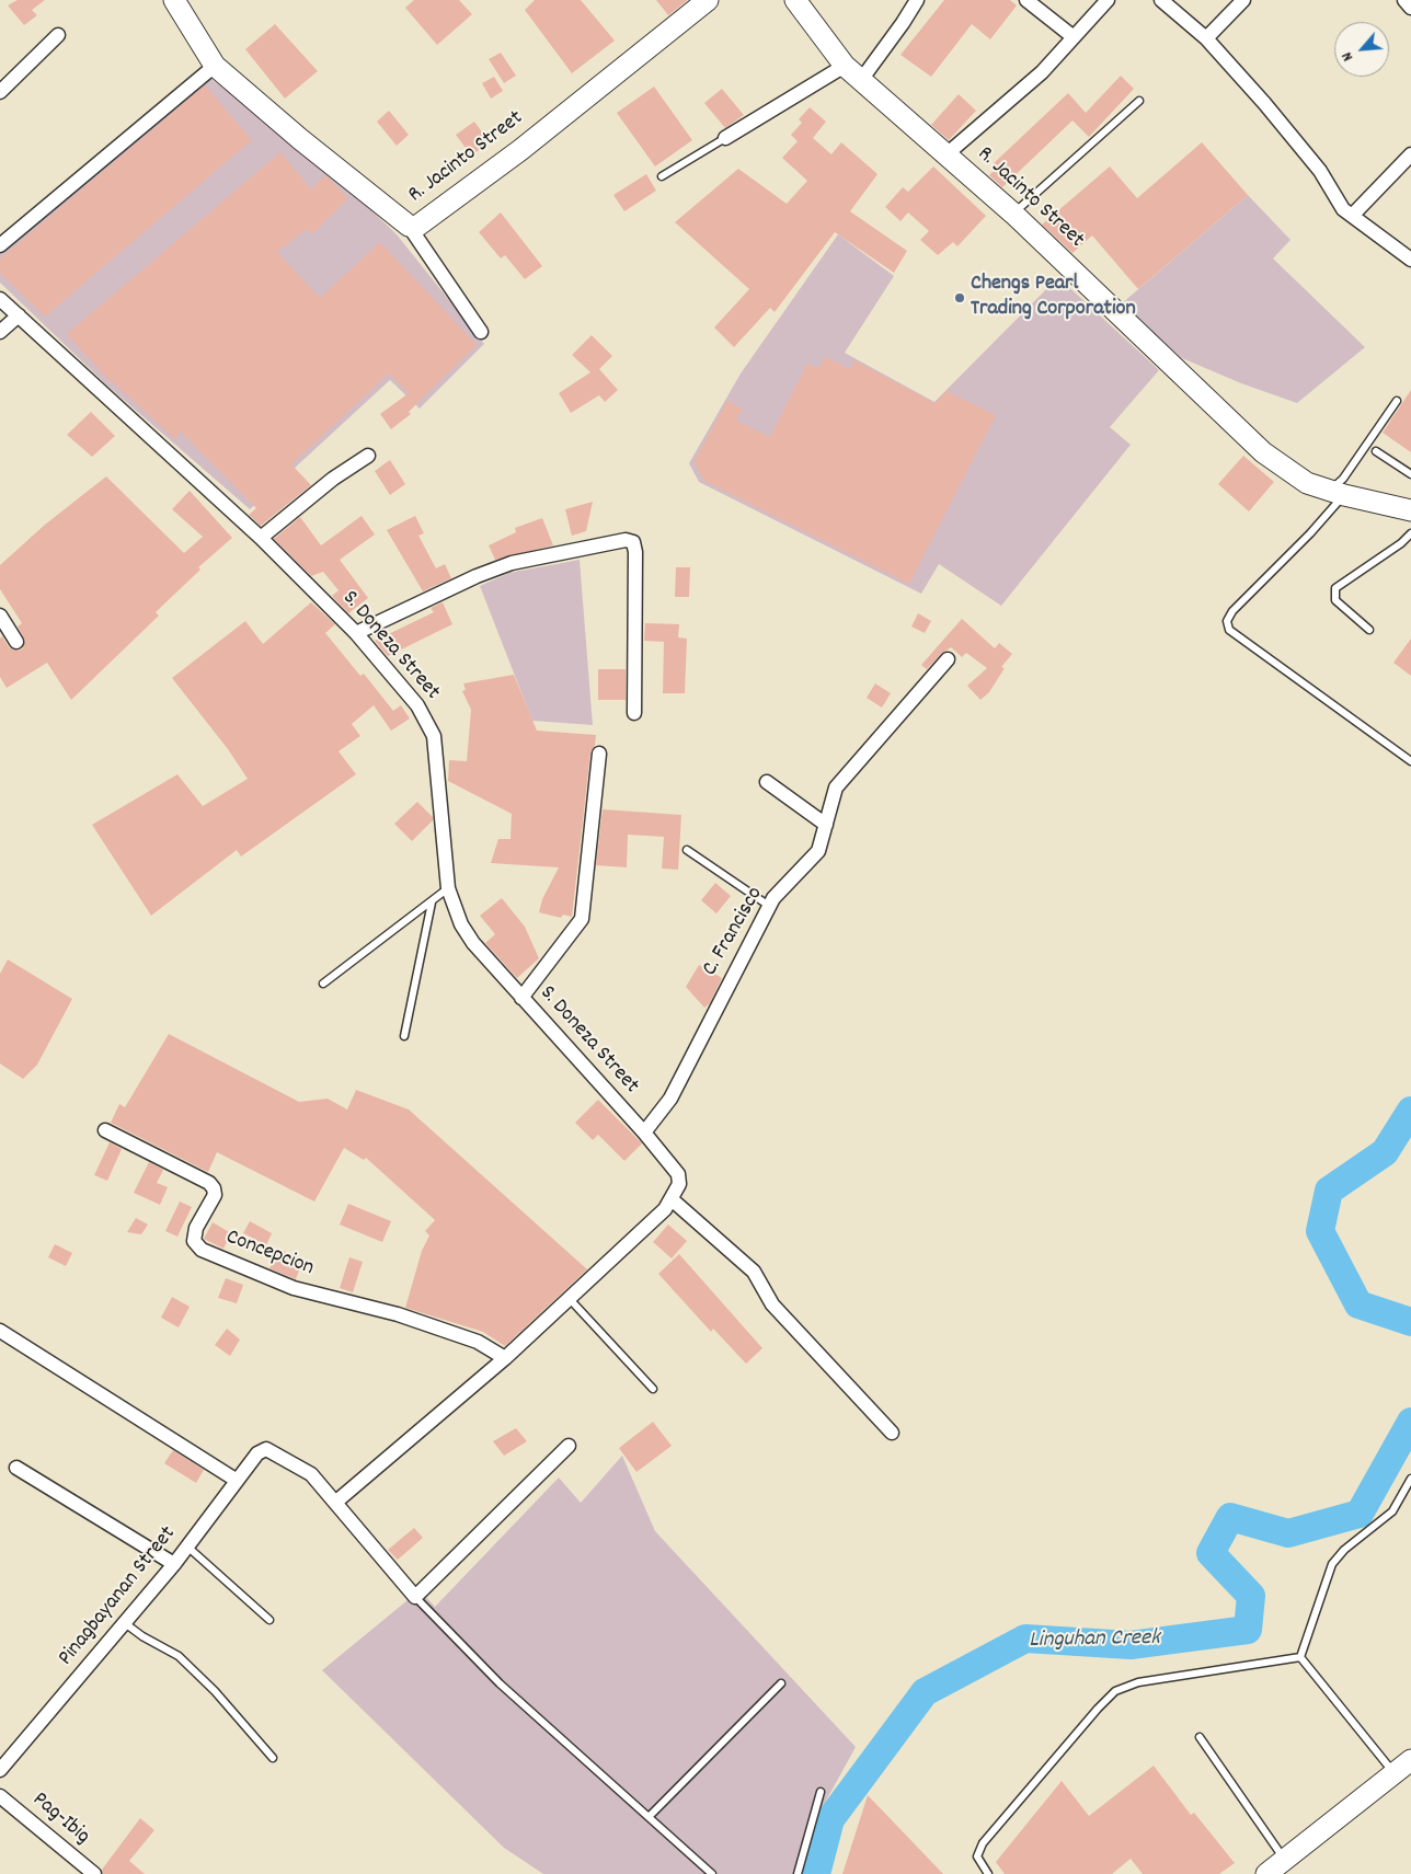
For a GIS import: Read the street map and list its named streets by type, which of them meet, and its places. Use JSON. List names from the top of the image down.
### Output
{
  "streets": {
    "street": [
      "R. Jacinto Street",
      "S. Doneza Street",
      "C. Francisco",
      "Concepcion",
      "Pinagbayanan Street",
      "Pag-Ibig"
    ]
  },
  "crossings": [
    ["S. Doneza Street", "C. Francisco"]
  ],
  "water": ["Linguhan Creek"],
  "places": ["Chengs Pearl Trading Corporation"],
  "north": "bottom left"
}
